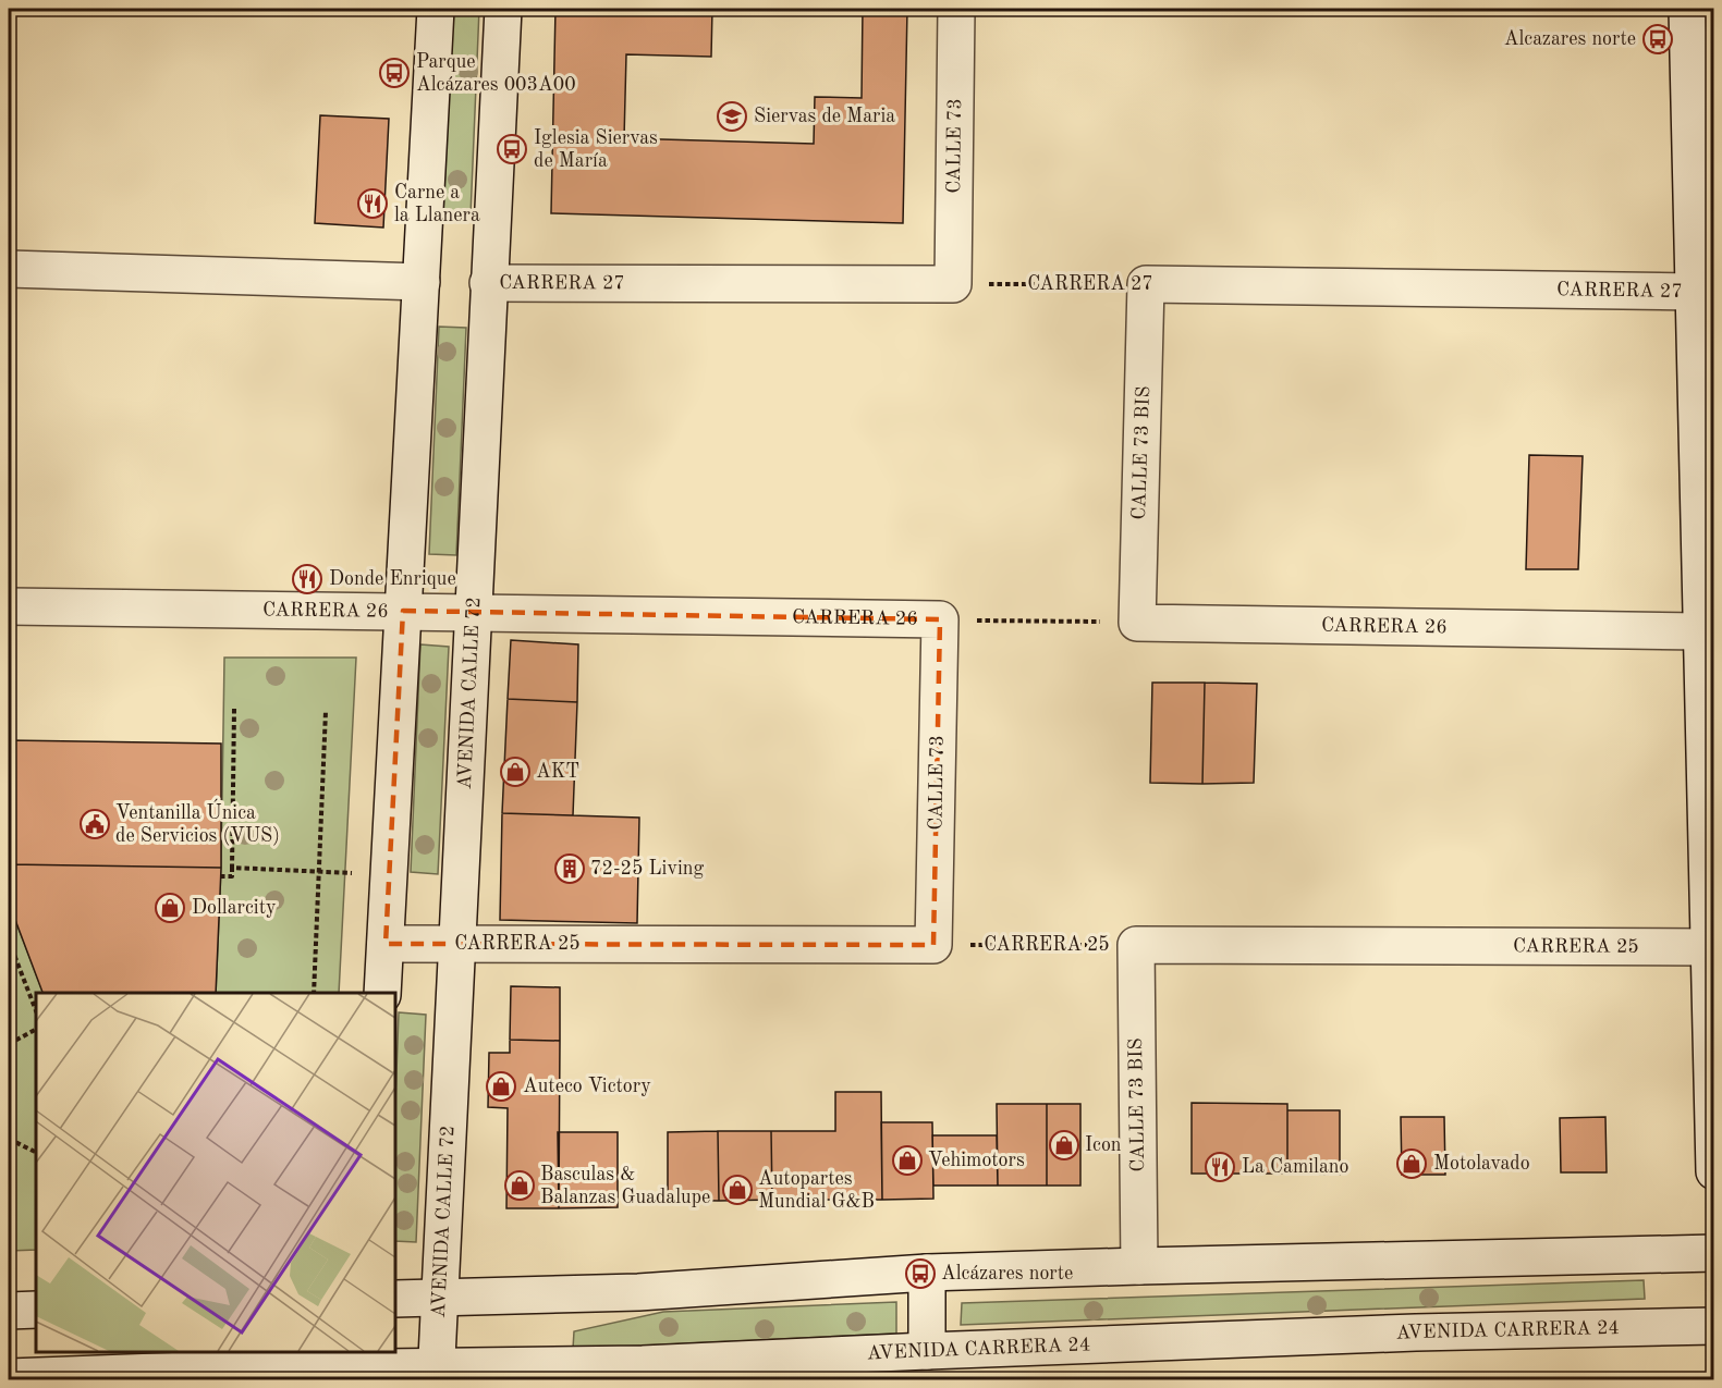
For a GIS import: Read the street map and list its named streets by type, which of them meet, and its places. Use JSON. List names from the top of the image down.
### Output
{
  "streets": {
    "street": [
      "CALLE 73",
      "CARRERA 27",
      "CALLE 73 BIS",
      "CARRERA 26",
      "AVENIDA CALLE 72",
      "CARRERA 25",
      "AVENIDA CARRERA 24"
    ]
  },
  "crossings": [
    ["CALLE 73", "CARRERA 27"],
    ["CALLE 73", "CARRERA 26"],
    ["CALLE 73", "CARRERA 25"],
    ["CARRERA 27", "CALLE 73 BIS"],
    ["CARRERA 27", "AVENIDA CALLE 72"],
    ["CALLE 73 BIS", "CARRERA 26"],
    ["CALLE 73 BIS", "CARRERA 25"],
    ["CARRERA 26", "AVENIDA CALLE 72"],
    ["AVENIDA CALLE 72", "CARRERA 25"],
    ["AVENIDA CALLE 72", "AVENIDA CARRERA 24"]
  ],
  "places": {
    "bus stop": [
      "Alcazares norte",
      "Parque Alcázares 003A00",
      "Iglesia Siervas de María",
      "Alcázares norte"
    ],
    "school or university": ["Siervas de Maria"],
    "restaurant": ["Carne a la Llanera", "Donde Enrique", "La Camilano"],
    "shop": [
      "AKT",
      "Dollarcity",
      "Auteco Victory",
      "Icon",
      "Vehimotors",
      "Motolavado",
      "Basculas & Balanzas Guadalupe",
      "Autopartes Mundial G&B"
    ],
    "public building": ["Ventanilla Única de Servicios (VUS)"],
    "building": ["72-25 Living"]
  }
}
